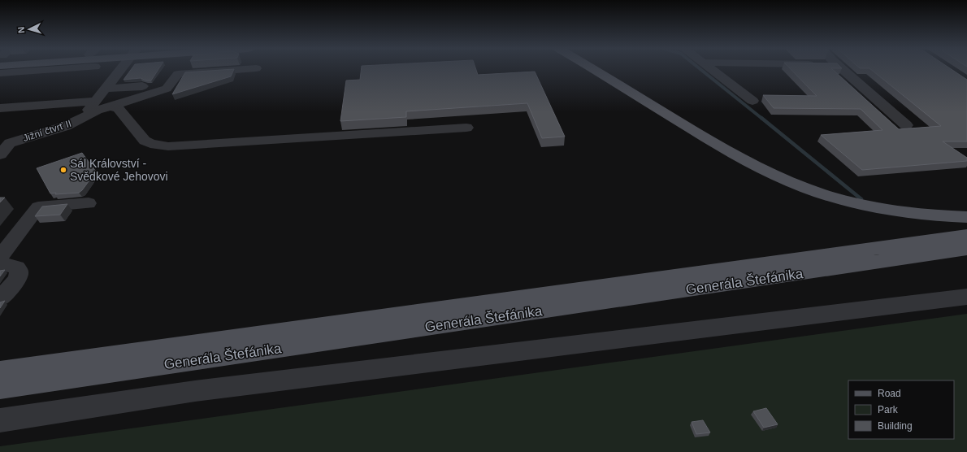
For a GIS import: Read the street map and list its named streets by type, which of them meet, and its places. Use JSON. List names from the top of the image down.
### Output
{
  "streets": {
    "main road": ["Generála Štefánika"],
    "street": ["Jižní čtvrť II"]
  },
  "places": ["Sál Království - Svědkové Jehovovi"],
  "legend": ["Road", "Park", "Building"],
  "north": "left"
}
